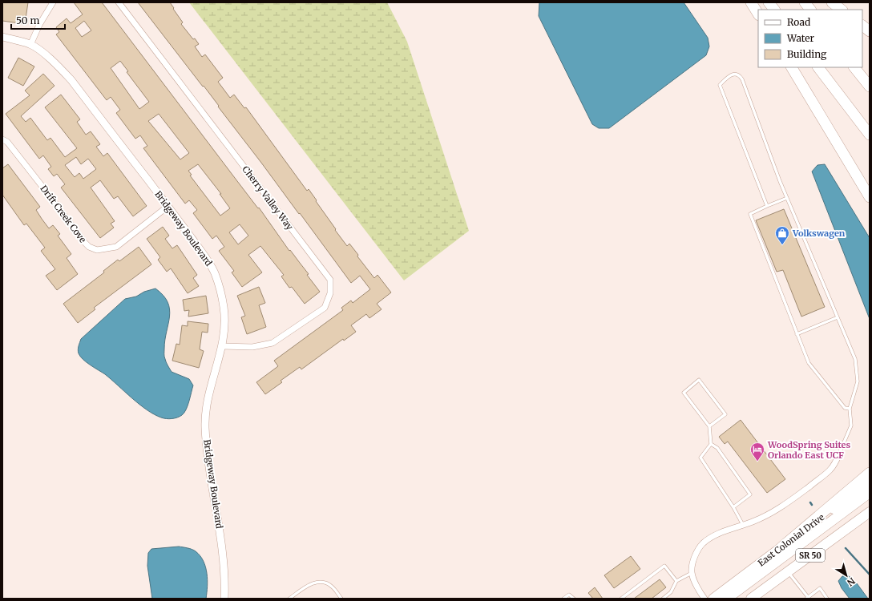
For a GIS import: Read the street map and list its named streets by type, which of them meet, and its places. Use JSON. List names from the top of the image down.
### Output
{
  "streets": {
    "highway": ["East Colonial Drive", "SR 50"],
    "street": ["Cherry Valley Way", "Drift Creek Cove", "Bridgeway Boulevard"]
  },
  "crossings": [
    ["Cherry Valley Way", "Bridgeway Boulevard"],
    ["Drift Creek Cove", "Bridgeway Boulevard"]
  ],
  "places": {
    "shop": ["Volkswagen"],
    "hotel": ["WoodSpring Suites Orlando East UCF"]
  },
  "legend": ["Road", "Water", "Building"],
  "scale_bar": "50 m",
  "north": "bottom right"
}
